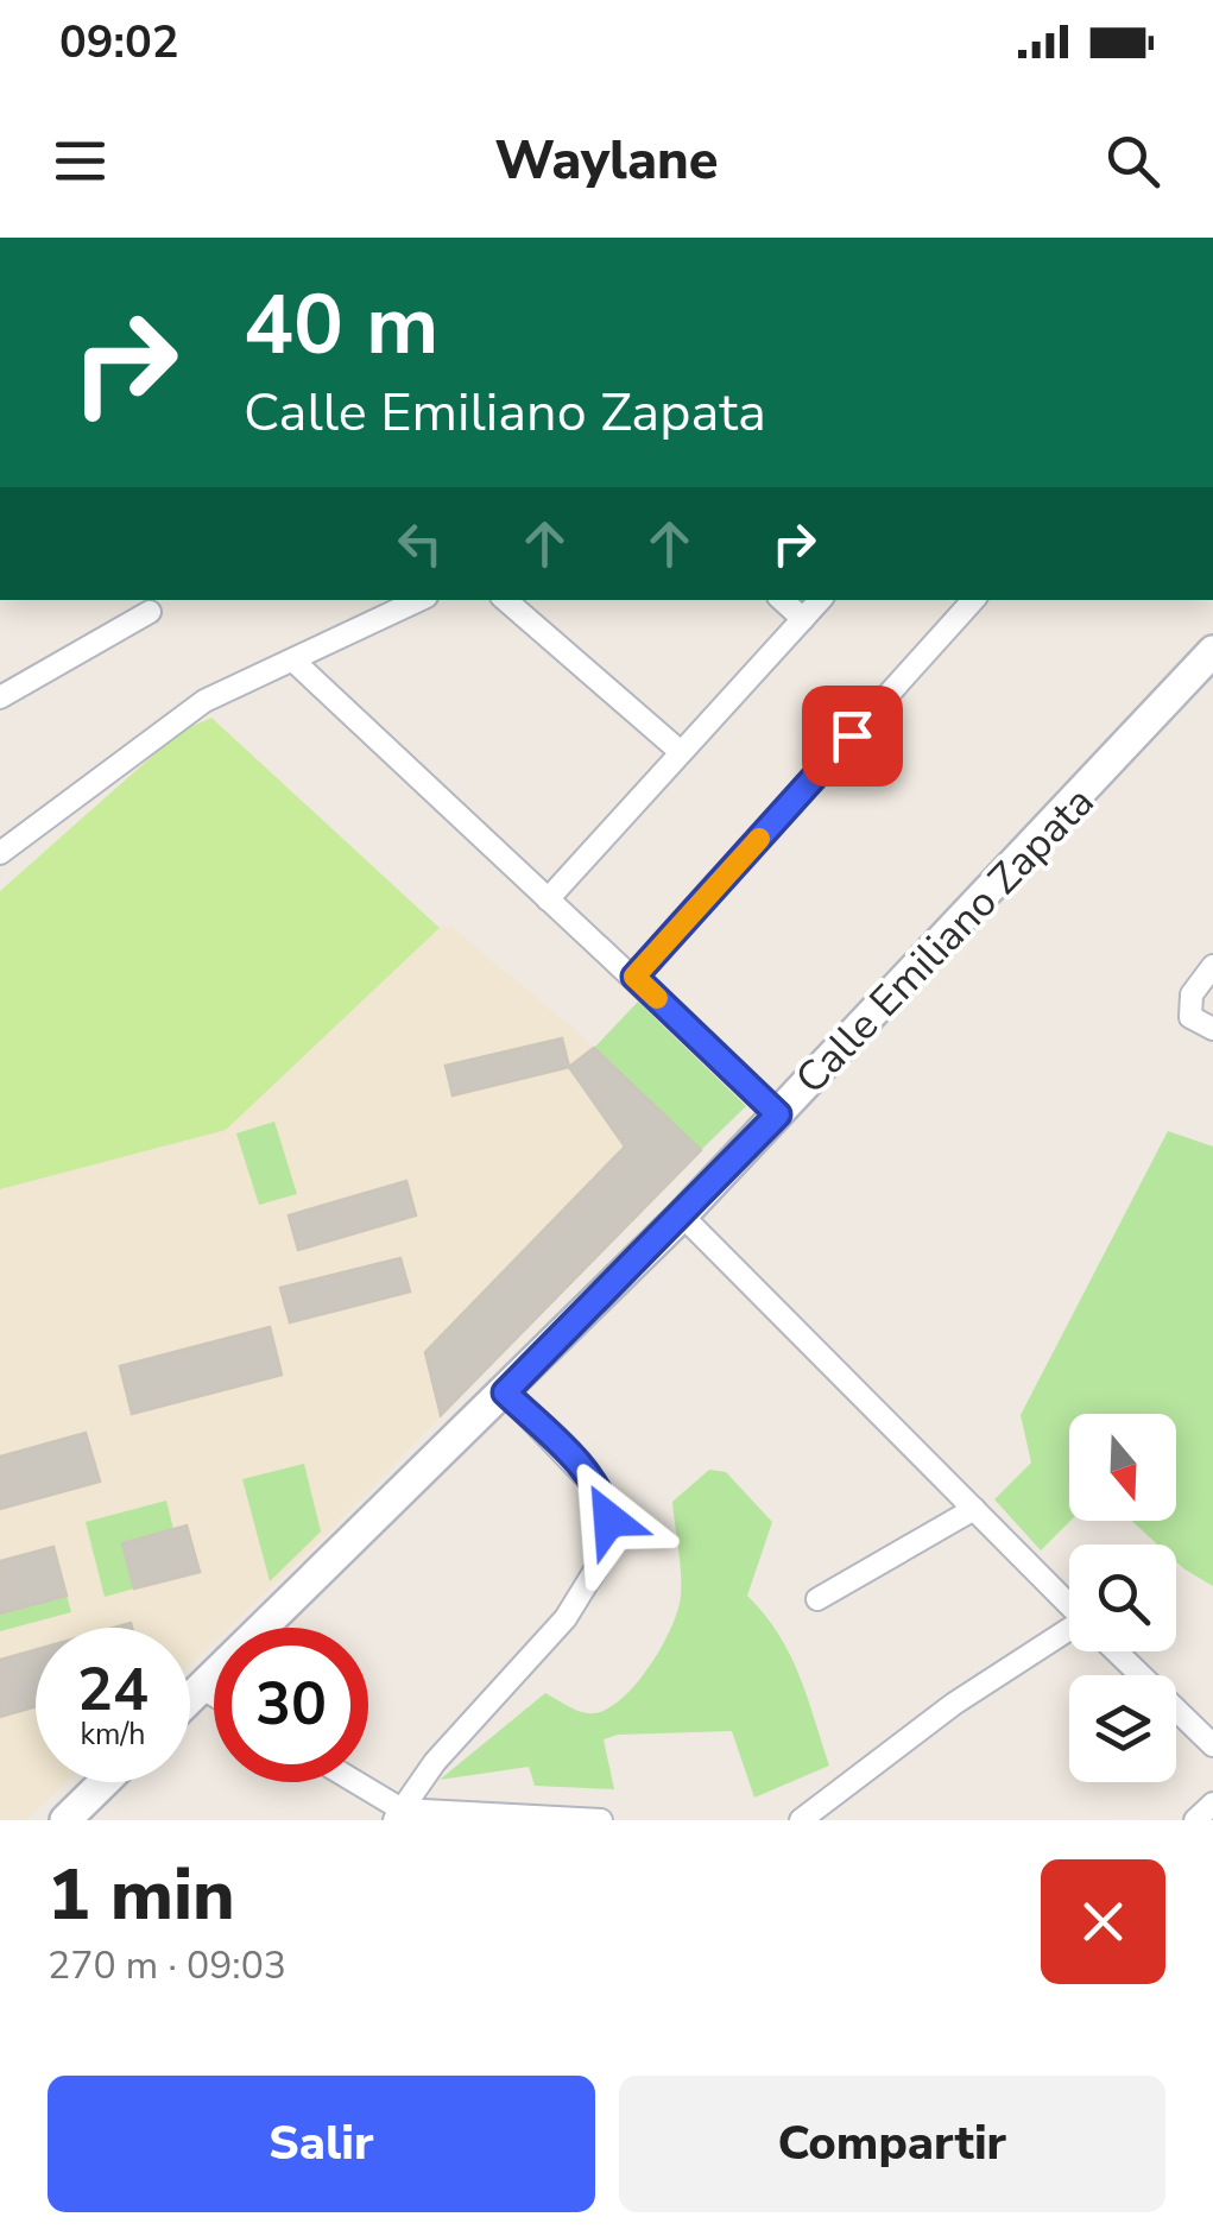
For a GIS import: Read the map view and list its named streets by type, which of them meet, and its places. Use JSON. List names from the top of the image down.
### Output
{
  "streets": {
    "main road": ["Calle Emiliano Zapata"]
  },
  "north": "bottom",
  "page": {
    "status": "09:02",
    "header": "Waylane",
    "turn": ["40 m", "Calle Emiliano Zapata"],
    "speed": "24 km/h",
    "limit": "30",
    "heading": ["1 min", "270 m · 09:03"],
    "buttons": ["Salir", "Compartir"]
  }
}
